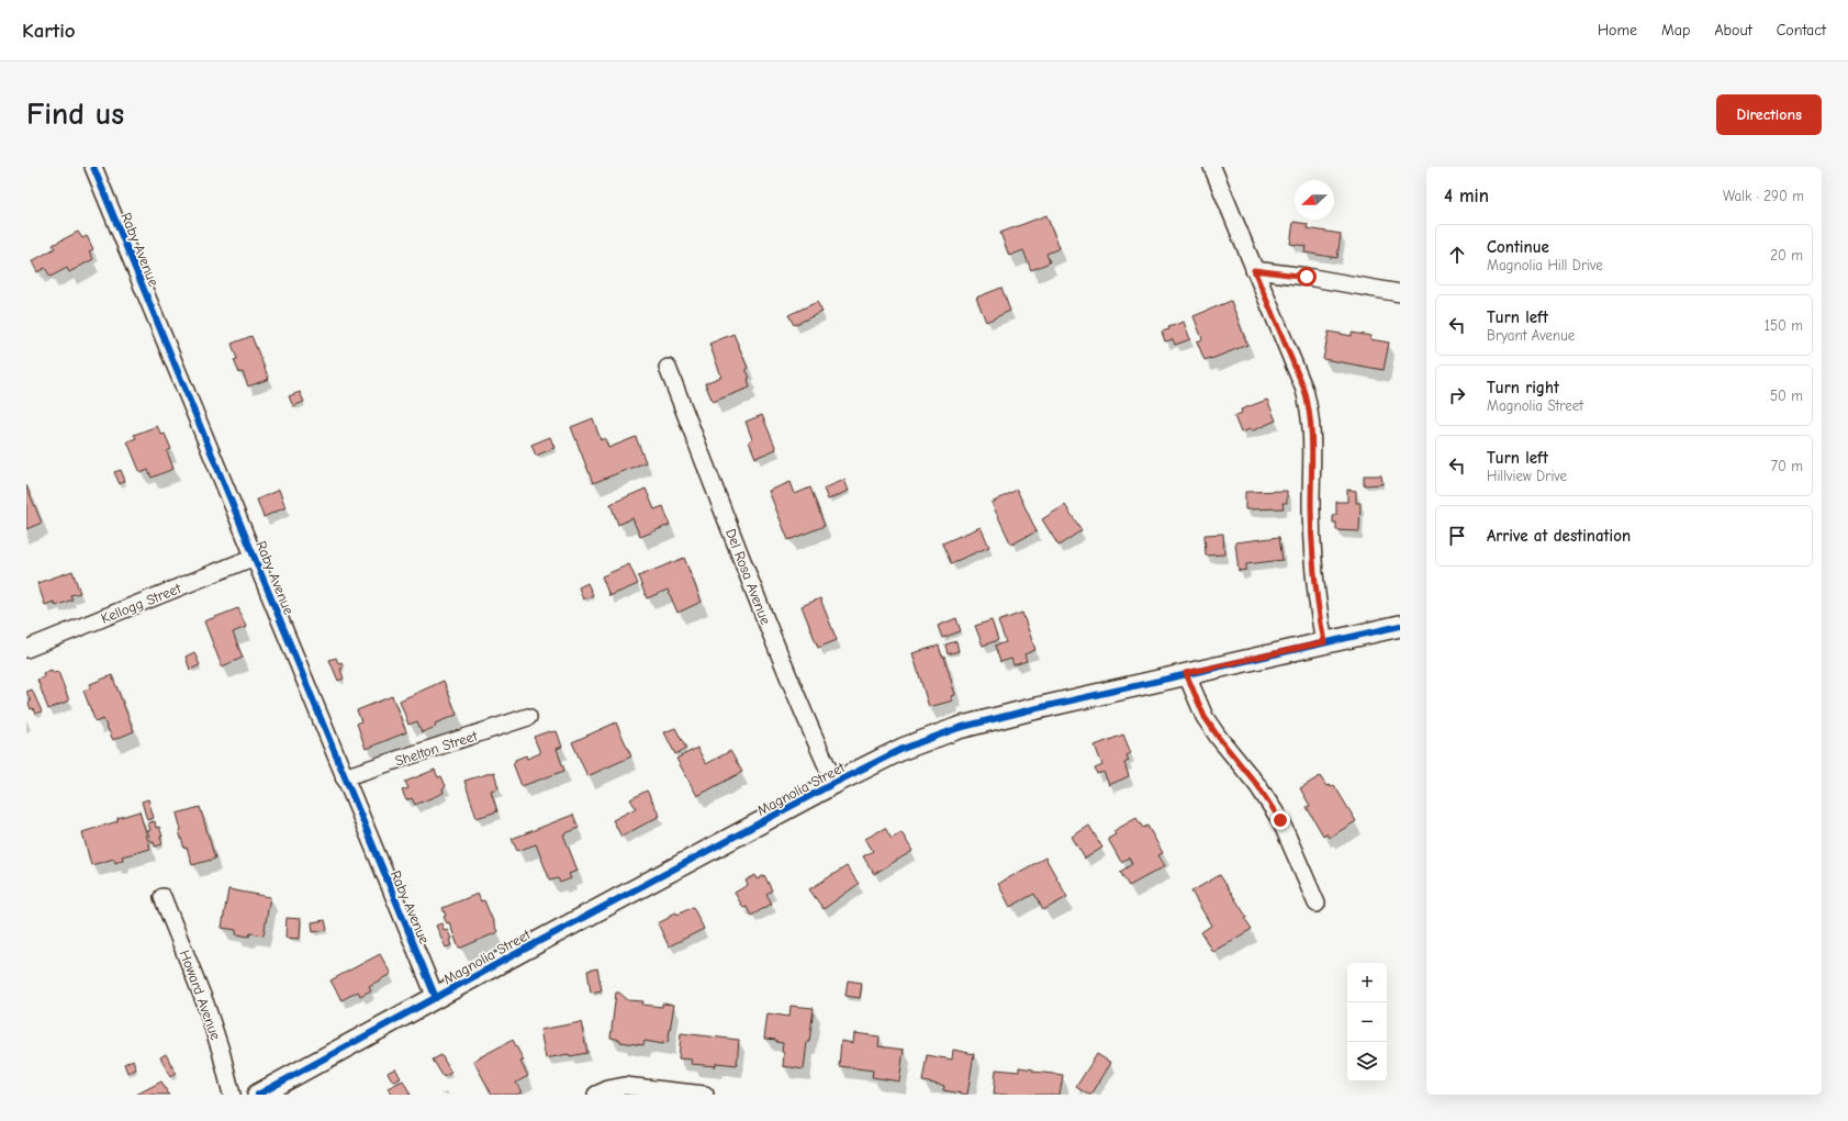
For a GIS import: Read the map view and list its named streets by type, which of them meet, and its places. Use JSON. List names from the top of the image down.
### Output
{
  "streets": {
    "street": [
      "Raby Avenue",
      "Del Rosa Avenue",
      "Kellogg Street",
      "Shelton Street",
      "Magnolia Street",
      "Howard Avenue"
    ]
  },
  "crossings": [
    ["Raby Avenue", "Kellogg Street"],
    ["Raby Avenue", "Shelton Street"],
    ["Raby Avenue", "Magnolia Street"],
    ["Del Rosa Avenue", "Magnolia Street"]
  ],
  "north": "left",
  "page": {
    "header": "Kartio",
    "nav": [
      "Home",
      "Map",
      "About",
      "Contact"
    ],
    "buttons": "Directions",
    "title": "Find us",
    "heading": ["4 min", "Walk · 290 m"],
    "list": [
      ["Continue", "Magnolia Hill Drive", "20 m"],
      ["Turn left", "Bryant Avenue", "150 m"],
      ["Turn right", "Magnolia Street", "50 m"],
      ["Turn left", "Hillview Drive", "70 m"],
      "Arrive at destination"
    ],
    "map_buttons": ["+", "−"]
  }
}
